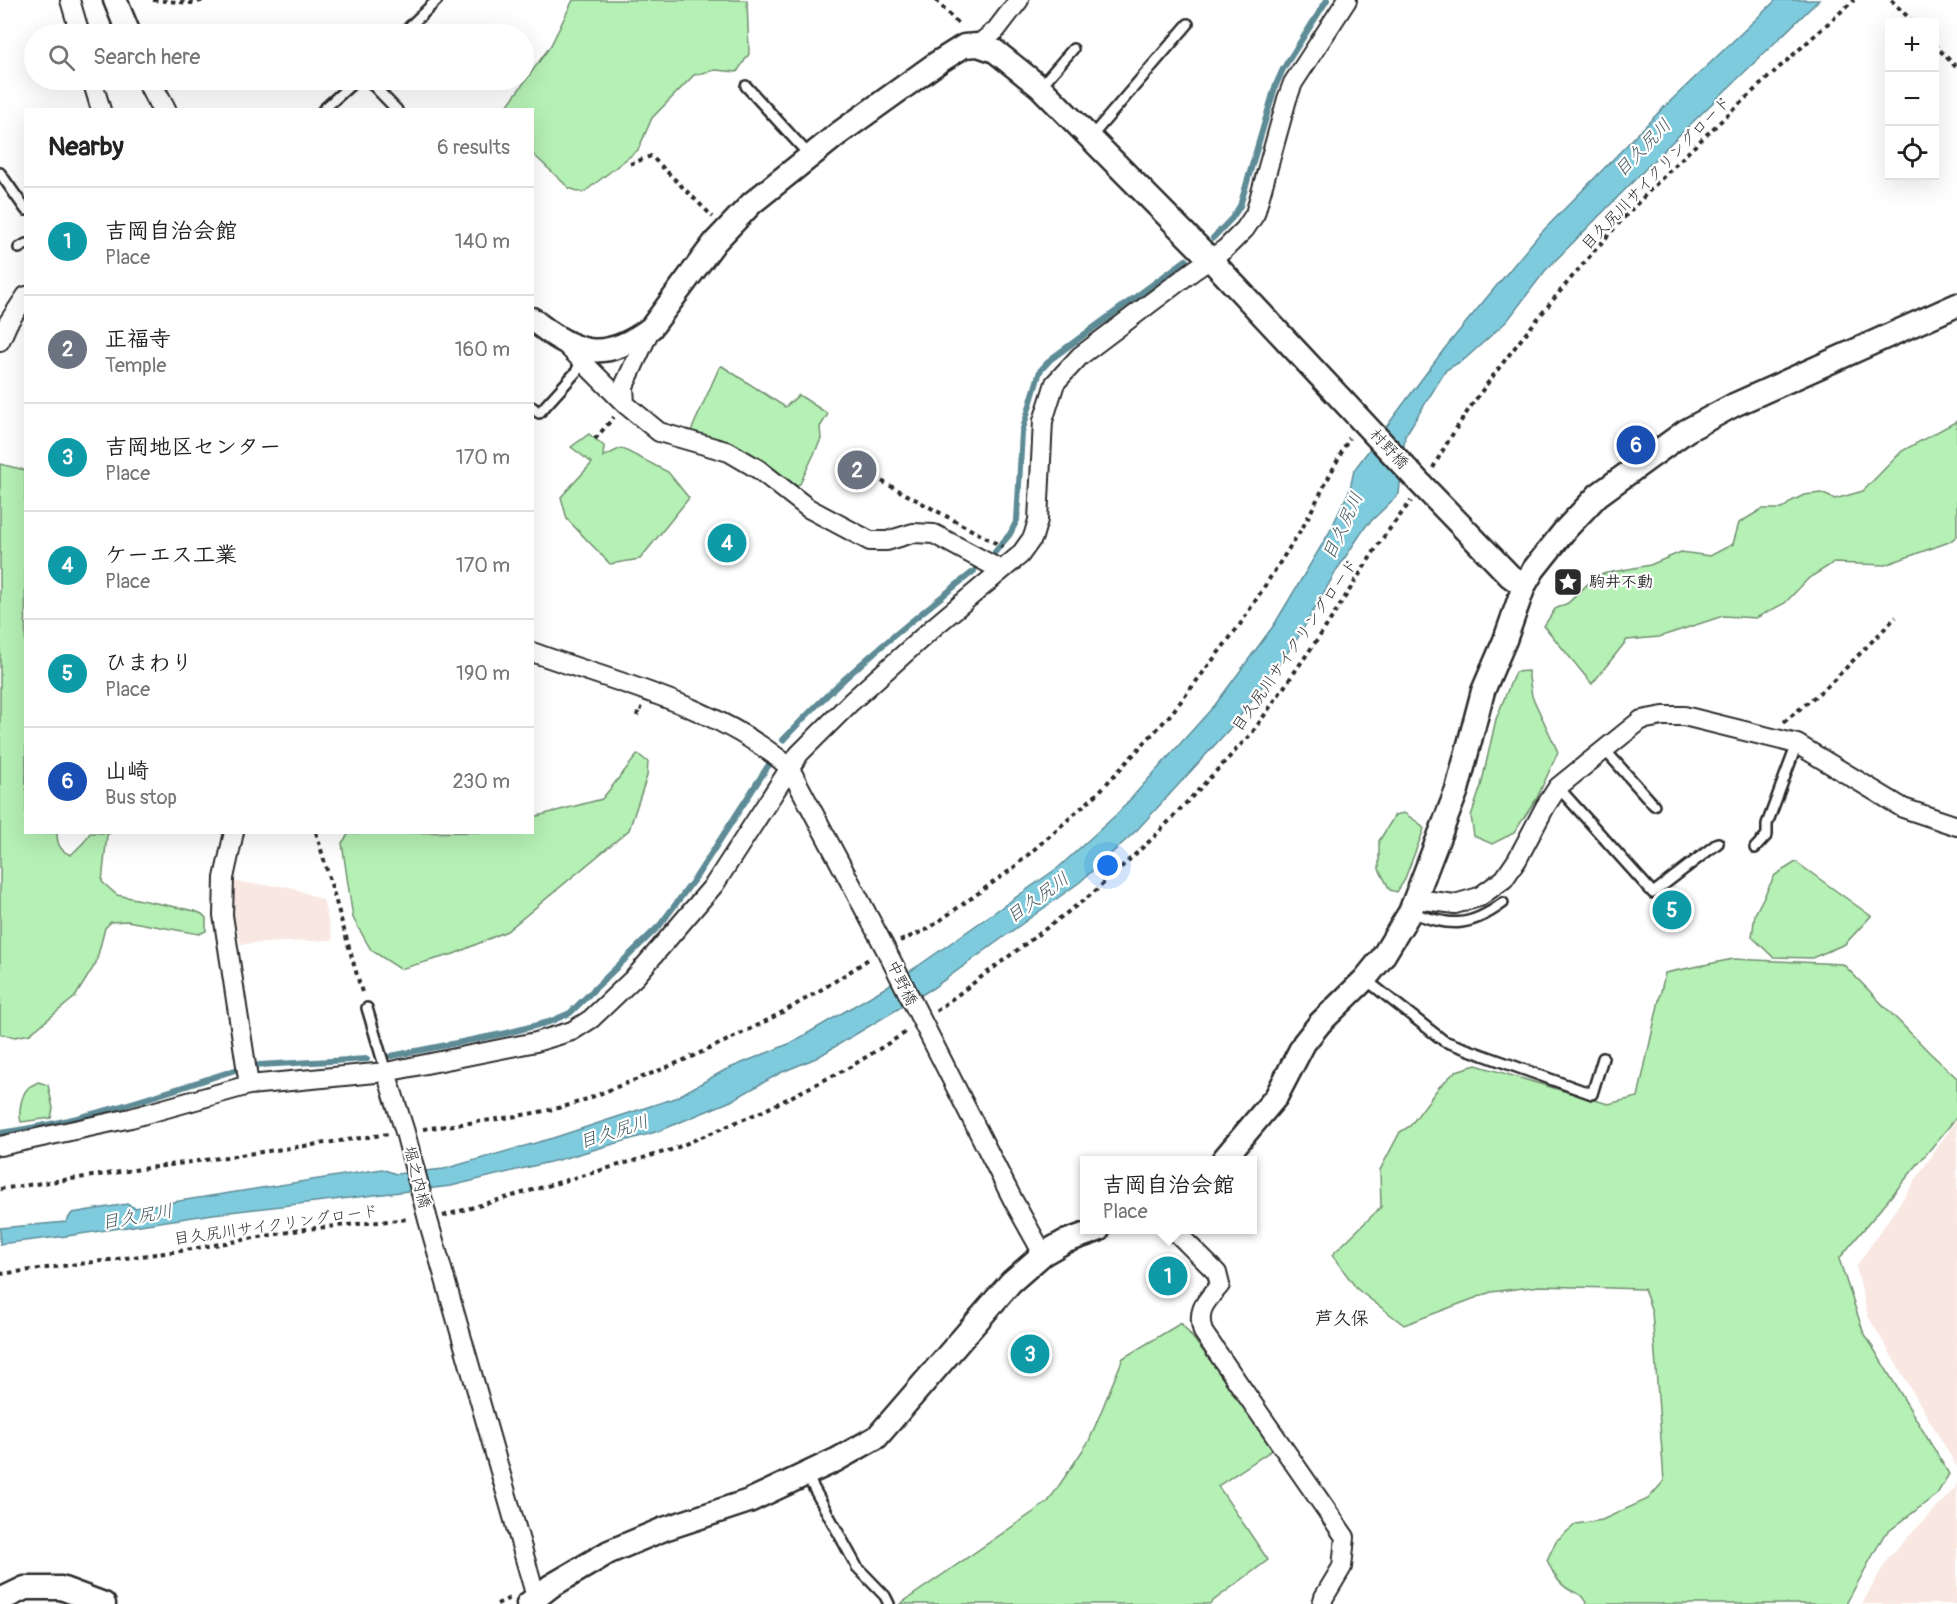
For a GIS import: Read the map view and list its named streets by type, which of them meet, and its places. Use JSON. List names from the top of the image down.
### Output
{
  "streets": {
    "street": ["村野橋", "中野橋", "堀之内橋"],
    "path": ["目久尻川サイクリングロード"]
  },
  "crossings": [
    ["目久尻川サイクリングロード", "村野橋"],
    ["目久尻川サイクリングロード", "中野橋"],
    ["目久尻川サイクリングロード", "堀之内橋"]
  ],
  "districts": ["芦久保"],
  "water": ["目久尻川"],
  "places": {
    "place": ["駒井不動"]
  },
  "page": {
    "map_buttons": ["+", "−"],
    "search": "Search here",
    "heading": ["Nearby", "6 results"],
    "list": [
      {
        "mark": "1",
        "name": "吉岡自治会館",
        "note": "Place",
        "value": "140 m"
      },
      {
        "mark": "2",
        "name": "正福寺",
        "note": "Temple",
        "value": "160 m"
      },
      {
        "mark": "3",
        "name": "吉岡地区センター",
        "note": "Place",
        "value": "170 m"
      },
      {
        "mark": "4",
        "name": "ケーエス工業",
        "note": "Place",
        "value": "170 m"
      },
      {
        "mark": "5",
        "name": "ひまわり",
        "note": "Place",
        "value": "190 m"
      },
      {
        "mark": "6",
        "name": "山崎",
        "note": "Bus stop",
        "value": "230 m"
      }
    ],
    "pins": [
      "6",
      "2",
      "4",
      "5",
      "1",
      "3"
    ],
    "popup": ["吉岡自治会館", "Place"]
  }
}
